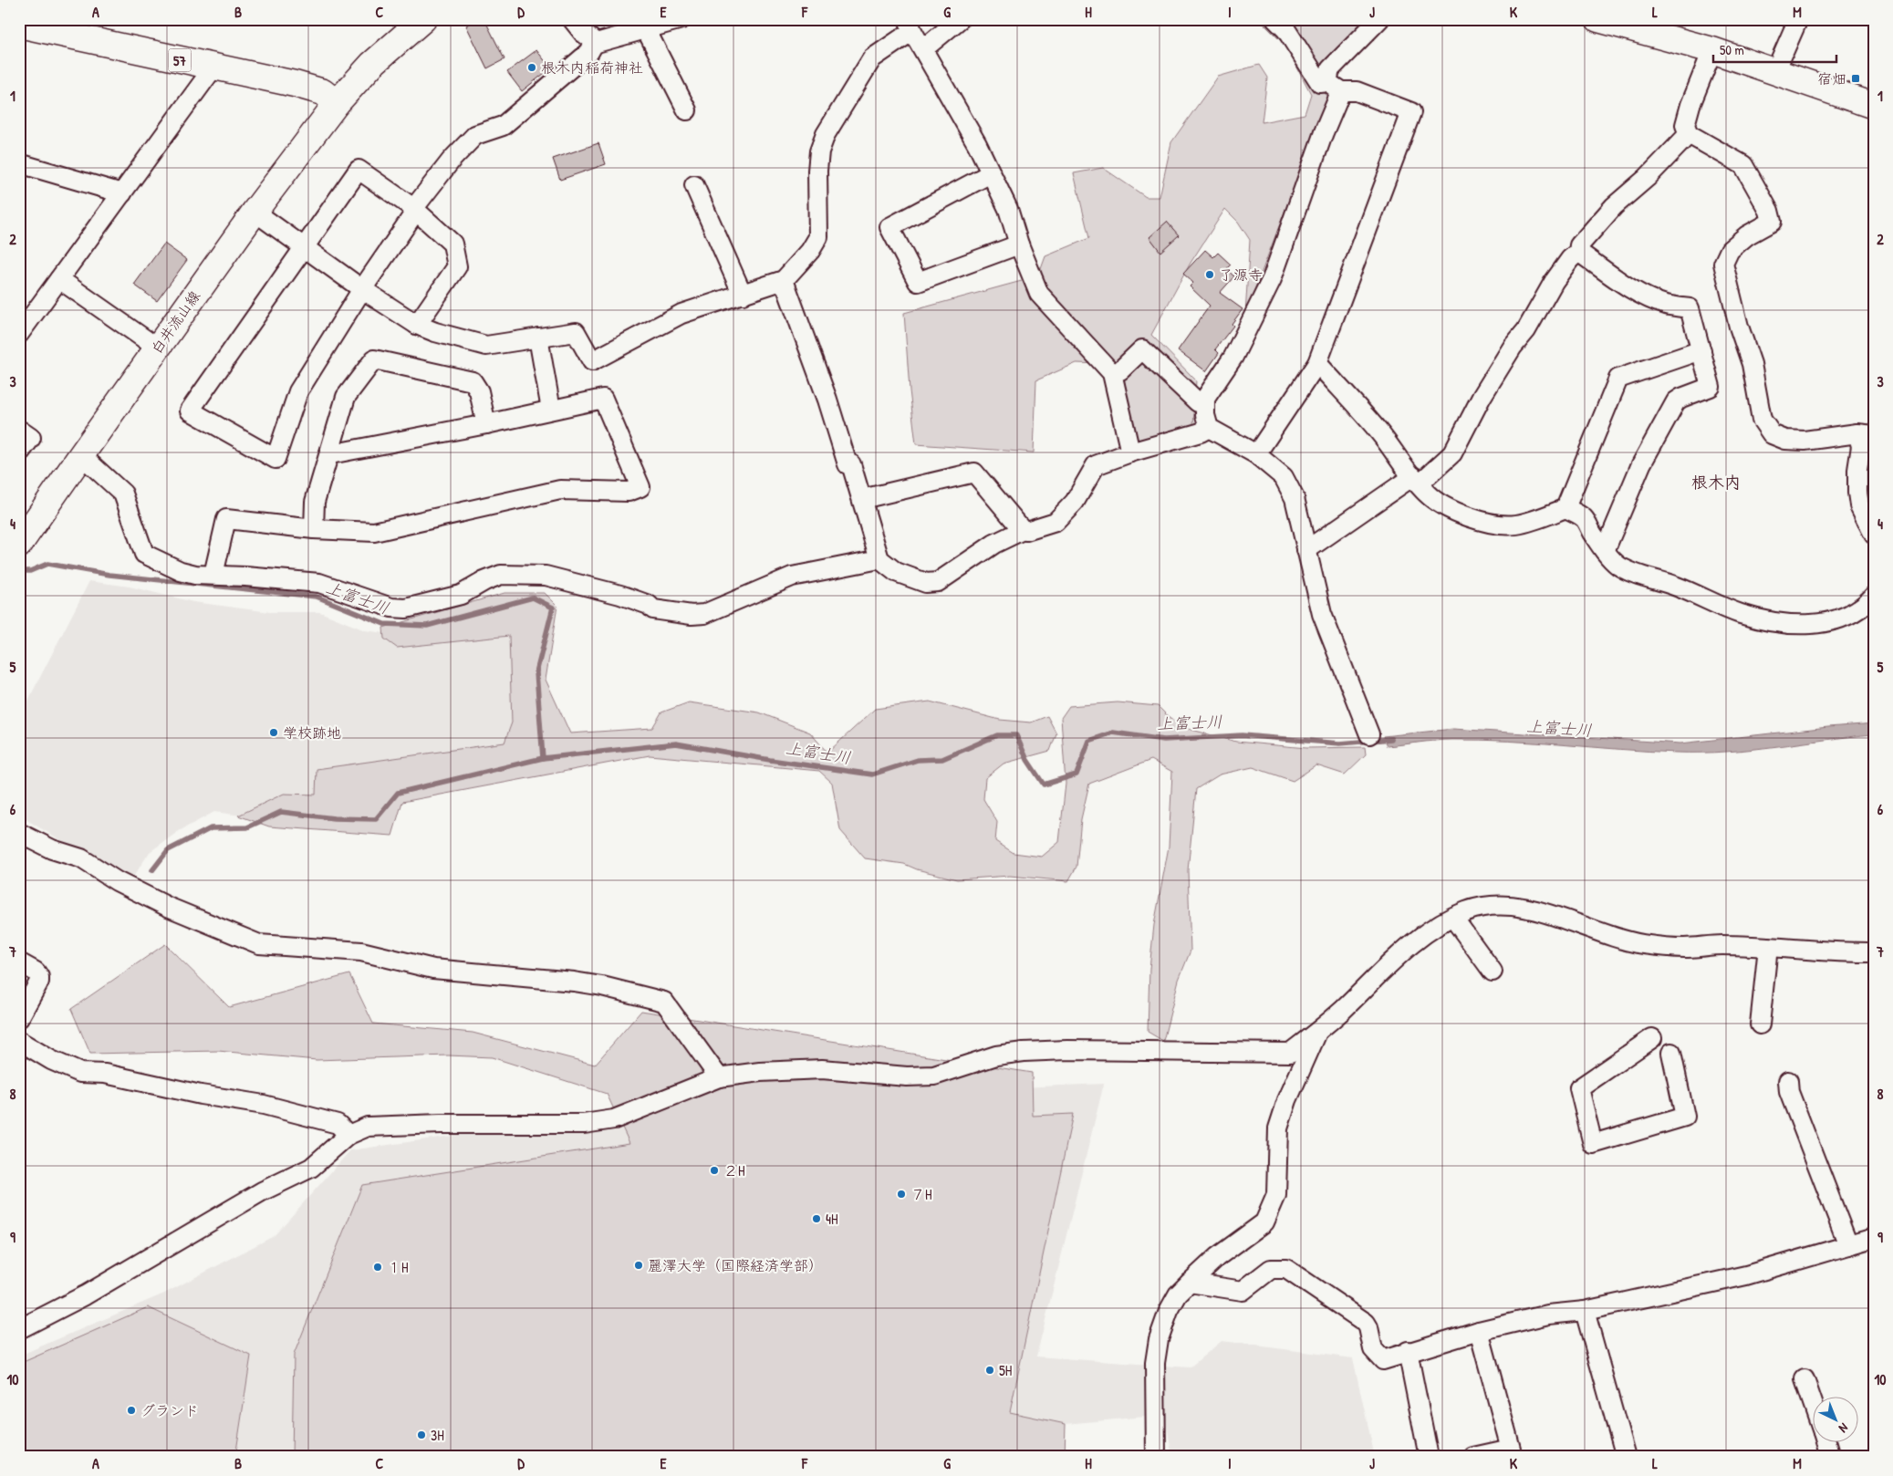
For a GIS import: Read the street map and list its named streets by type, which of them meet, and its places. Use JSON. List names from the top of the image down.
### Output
{
  "streets": {
    "main road": ["57", "白井流山線"]
  },
  "crossings": [
    ["57", "白井流山線"]
  ],
  "districts": ["根木内"],
  "water": ["上富士川"],
  "places": {
    "other": [
      "根木内稲荷神社",
      "了源寺",
      "学校跡地",
      "２H",
      "７H",
      "4H",
      "麗澤大学（国際経済学部）",
      "１H",
      "5H",
      "グランド",
      "3H"
    ],
    "transit": ["宿畑"]
  },
  "scale_bar": "50 m",
  "north": "bottom right",
  "grid": {
    "columns": [
      "A",
      "B",
      "C",
      "D",
      "E",
      "F",
      "G",
      "H",
      "I",
      "J",
      "K",
      "L",
      "M"
    ],
    "rows": [
      "1",
      "2",
      "3",
      "4",
      "5",
      "6",
      "7",
      "8",
      "9",
      "10"
    ]
  }
}
